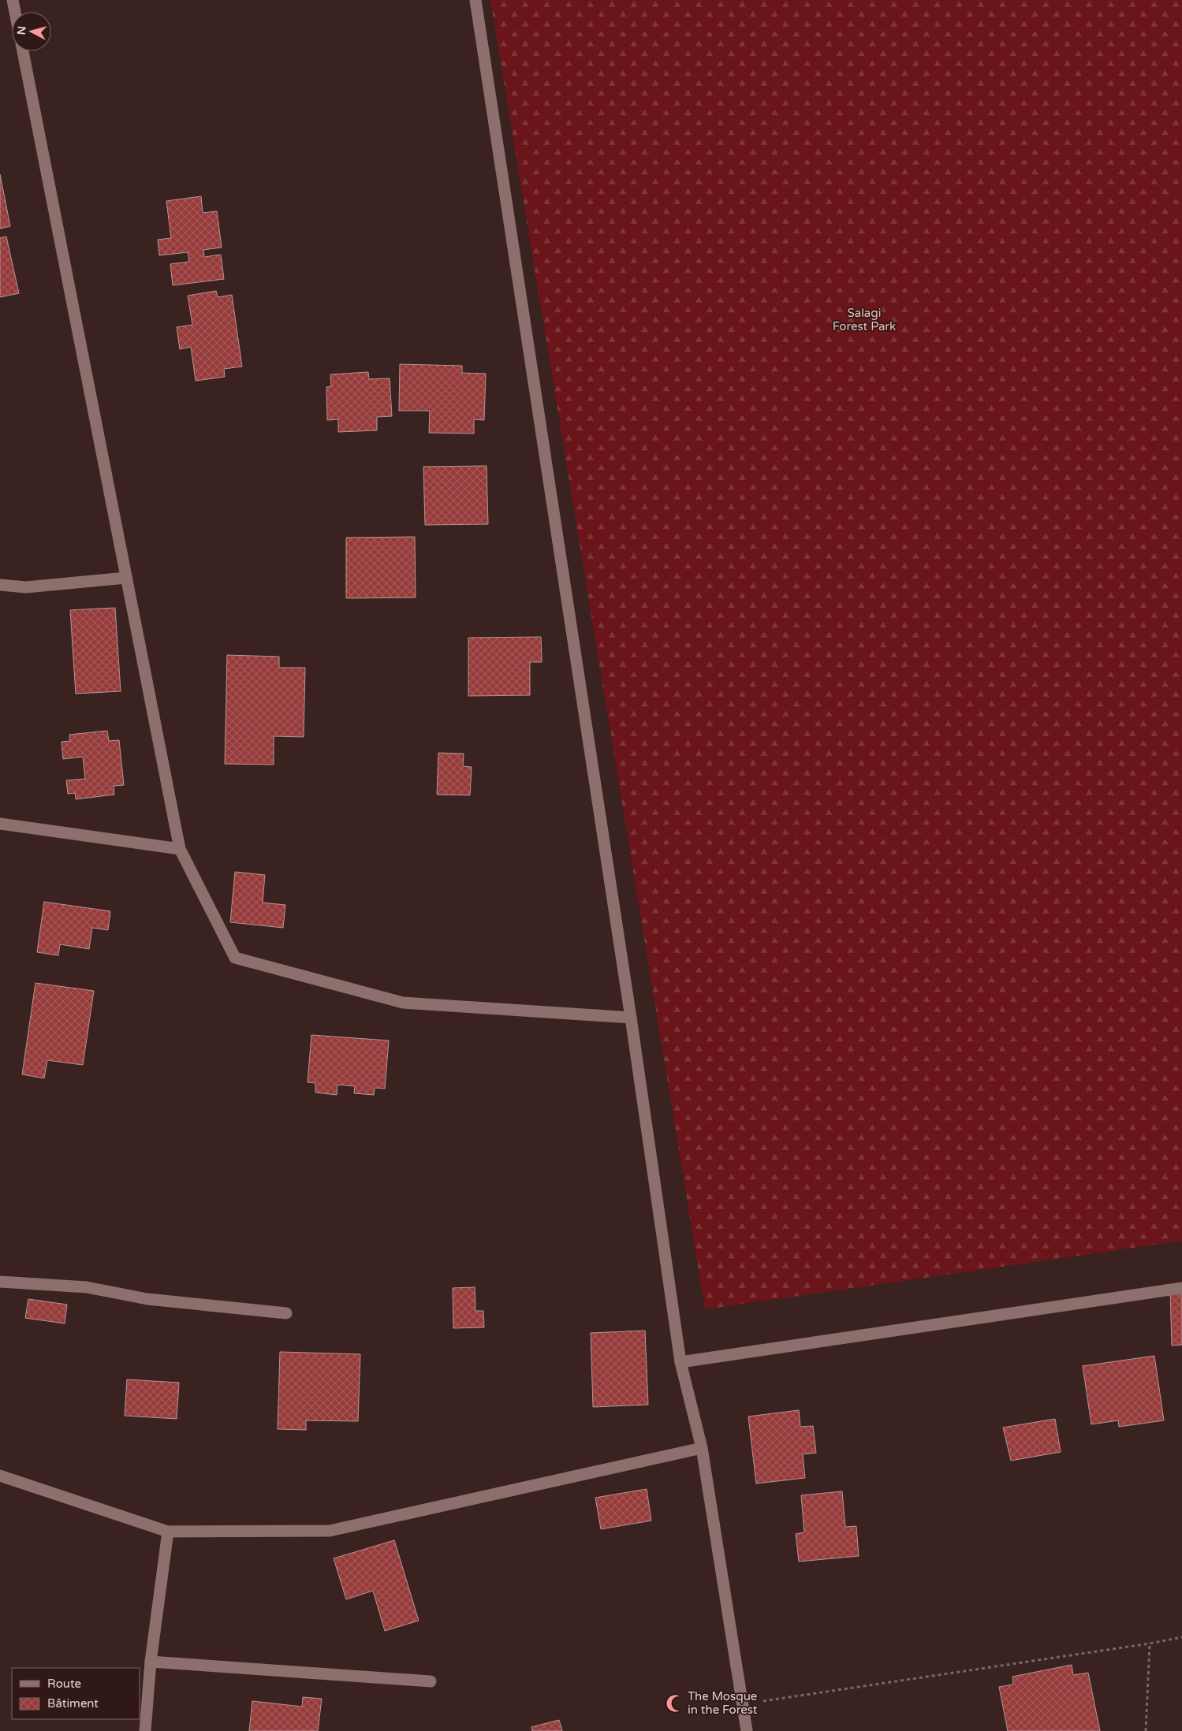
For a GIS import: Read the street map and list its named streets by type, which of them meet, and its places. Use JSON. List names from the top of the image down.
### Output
{
  "parks": ["Salagi Forest Park"],
  "places": {
    "mosque": ["The Mosque in the Forest"]
  },
  "legend": ["Route", "Bâtiment"],
  "north": "left"
}
